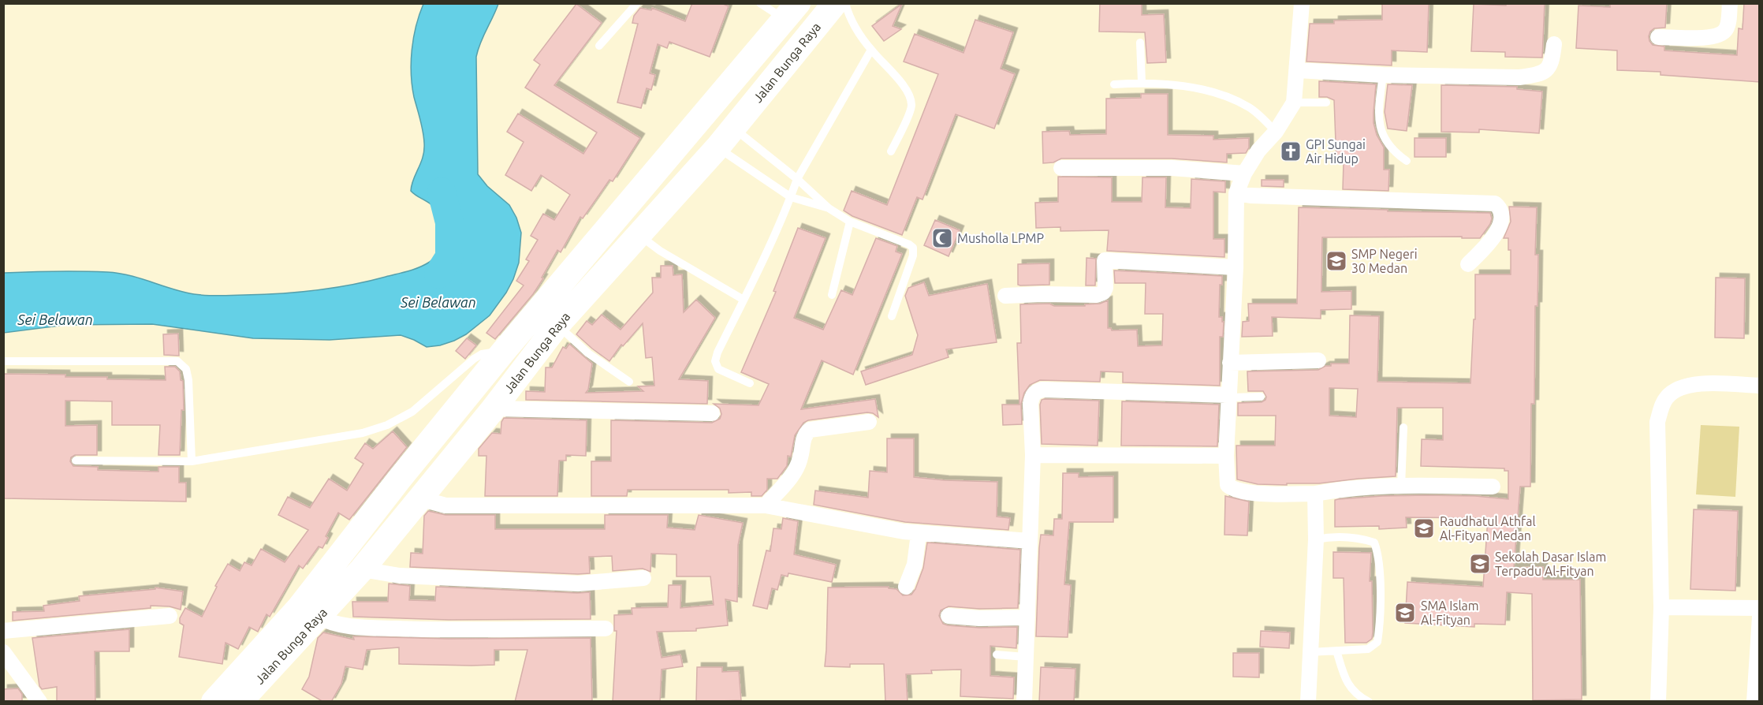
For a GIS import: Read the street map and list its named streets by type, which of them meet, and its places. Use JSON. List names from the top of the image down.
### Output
{
  "streets": {
    "main road": ["Jalan Bunga Raya"]
  },
  "water": ["Sei Belawan"],
  "places": {
    "church": ["GPI Sungai Air Hidup"],
    "mosque": ["Musholla LPMP"],
    "school or university": [
      "SMP Negeri 30 Medan",
      "Raudhatul Athfal Al-Fityan Medan",
      "Sekolah Dasar Islam Terpadu Al-Fityan",
      "SMA Islam Al-Fityan"
    ]
  }
}
